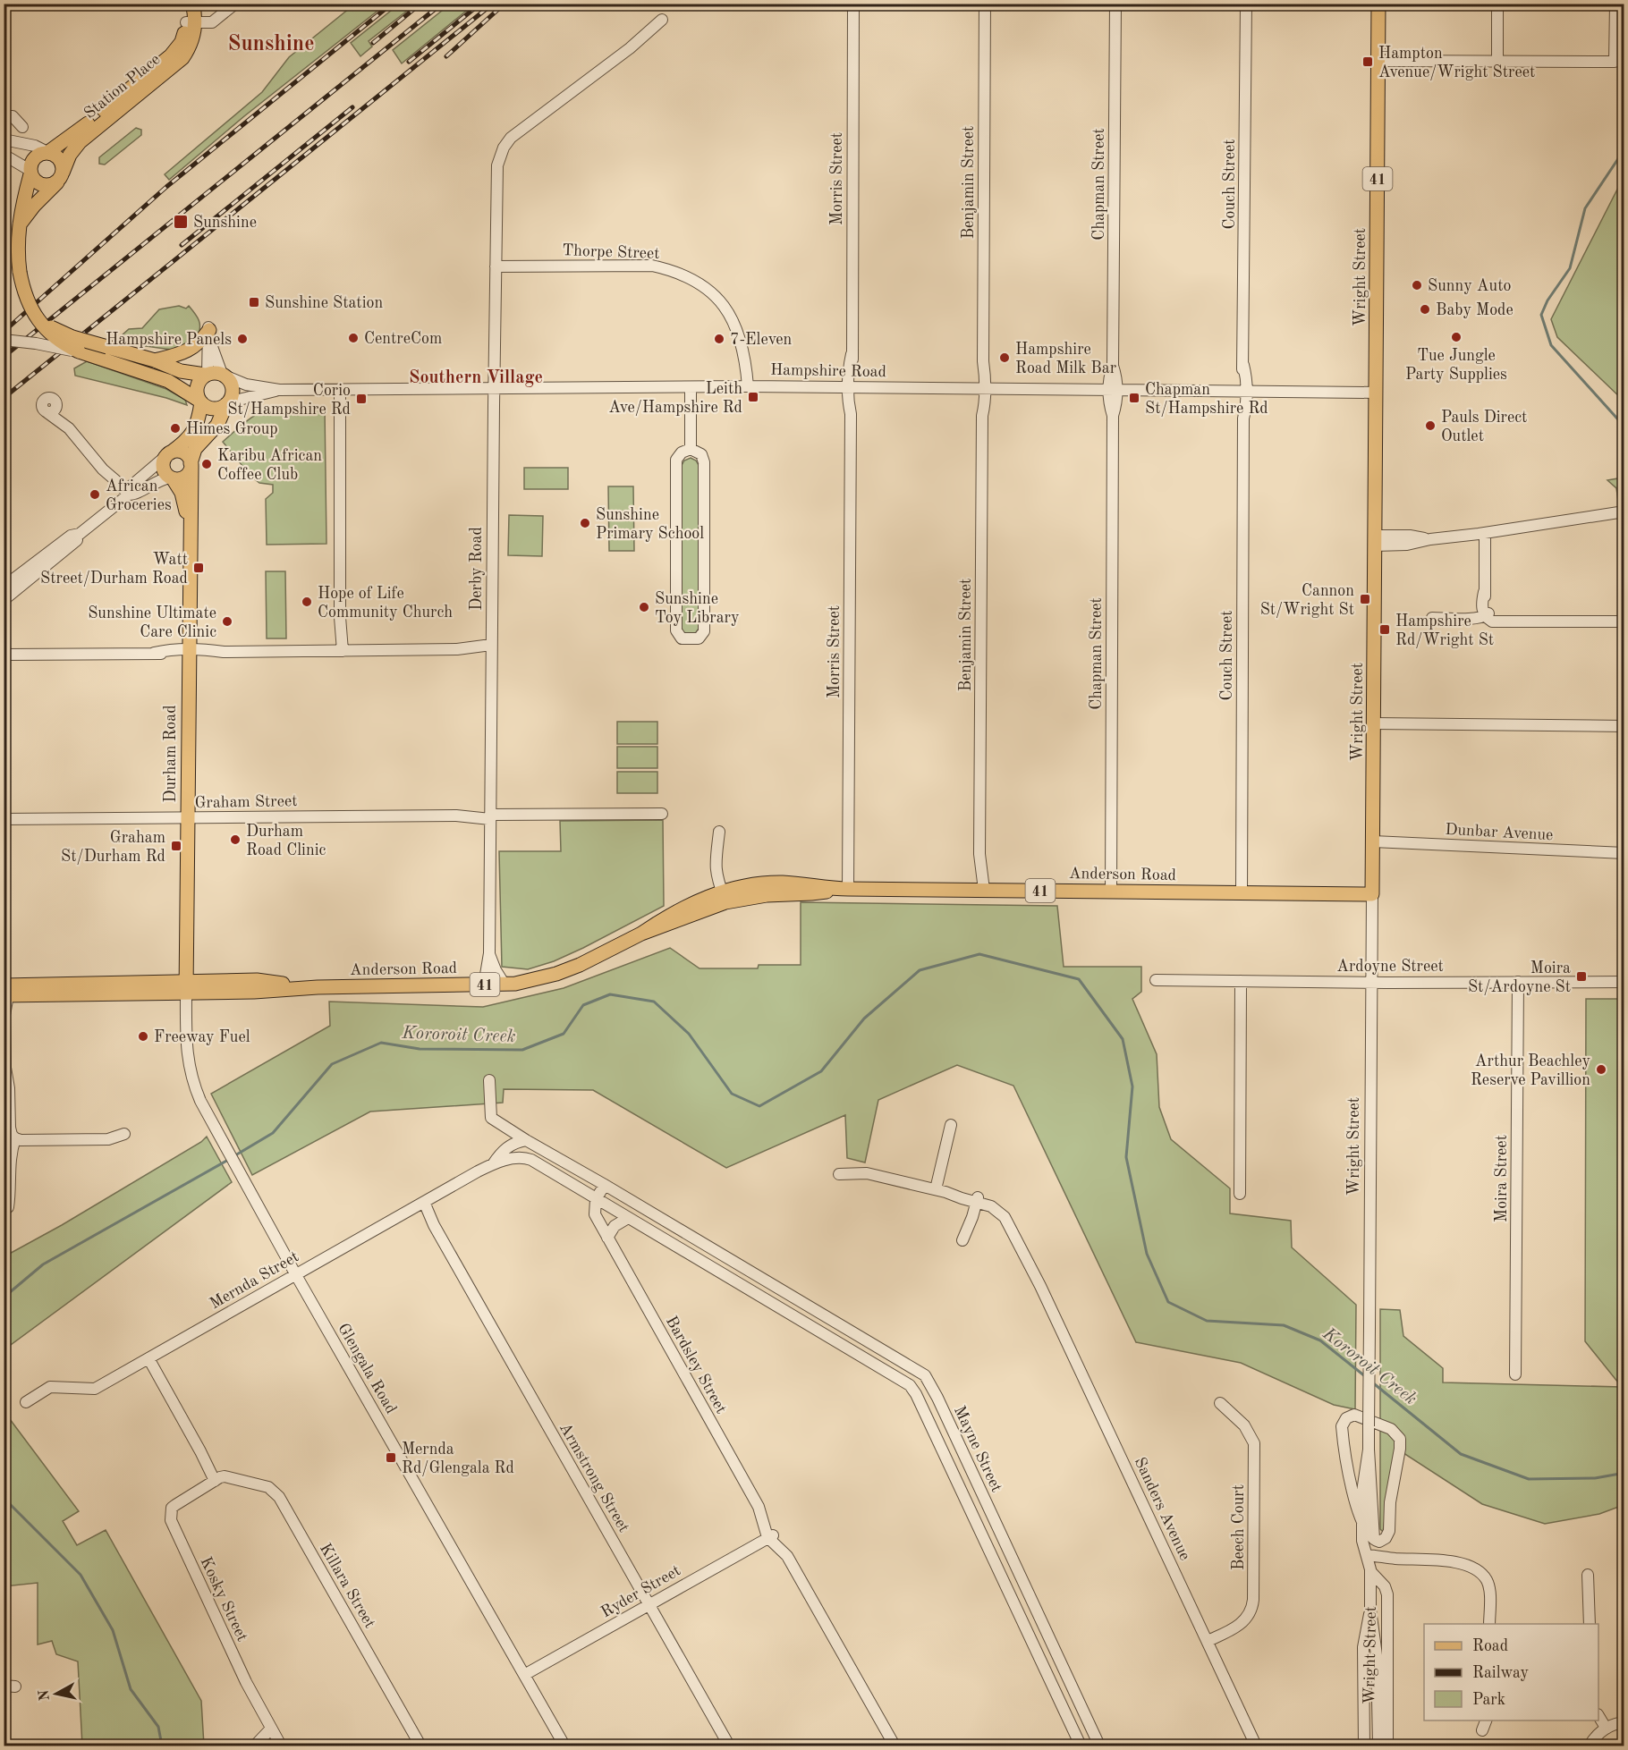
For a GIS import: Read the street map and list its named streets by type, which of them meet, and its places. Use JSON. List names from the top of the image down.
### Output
{
  "streets": {
    "main road": [
      "Station Place",
      "41",
      "Wright Street",
      "Durham Road",
      "Anderson Road"
    ],
    "street": [
      "Morris Street",
      "Benjamin Street",
      "Chapman Street",
      "Couch Street",
      "Thorpe Street",
      "Hampshire Road",
      "Derby Road",
      "Graham Street",
      "Dunbar Avenue",
      "Ardoyne Street",
      "Moira Street",
      "Mernda Street",
      "Bardsley Street",
      "Glengala Road",
      "Mayne Street",
      "Armstrong Street",
      "Sanders Avenue",
      "Beech Court",
      "Killara Street",
      "Ryder Street",
      "Kosky Street"
    ]
  },
  "crossings": [
    ["Morris Street", "Hampshire Road"],
    ["Morris Street", "Anderson Road"],
    ["Benjamin Street", "Hampshire Road"],
    ["Benjamin Street", "Anderson Road"],
    ["Chapman Street", "Hampshire Road"],
    ["Chapman Street", "Anderson Road"],
    ["Couch Street", "Hampshire Road"],
    ["Couch Street", "Anderson Road"],
    ["Thorpe Street", "Hampshire Road"],
    ["Thorpe Street", "Derby Road"],
    ["Wright Street", "Hampshire Road"],
    ["Wright Street", "Dunbar Avenue"],
    ["Wright Street", "Anderson Road"],
    ["Wright Street", "Ardoyne Street"],
    ["Hampshire Road", "Derby Road"],
    ["Derby Road", "Graham Street"],
    ["Derby Road", "Anderson Road"],
    ["Durham Road", "Graham Street"],
    ["Durham Road", "Anderson Road"],
    ["Durham Road", "Glengala Road"],
    ["Anderson Road", "Glengala Road"],
    ["Ardoyne Street", "Moira Street"],
    ["Mernda Street", "Glengala Road"],
    ["Mernda Street", "Mayne Street"],
    ["Mernda Street", "Armstrong Street"],
    ["Bardsley Street", "Mayne Street"],
    ["Bardsley Street", "Ryder Street"],
    ["Glengala Road", "Ryder Street"],
    ["Armstrong Street", "Ryder Street"],
    ["Sanders Avenue", "Beech Court"],
    ["Killara Street", "Kosky Street"]
  ],
  "districts": ["Sunshine", "Southern Village"],
  "water": ["Kororoit Creek"],
  "places": {
    "transit": [
      "Hampton Avenue/Wright Street",
      "Sunshine",
      "Sunshine Station",
      "Leith Ave/Hampshire Rd",
      "Chapman St/Hampshire Rd",
      "Corio St/Hampshire Rd",
      "Watt Street/Durham Road",
      "Cannon St/Wright St",
      "Hampshire Rd/Wright St",
      "Graham St/Durham Rd",
      "Moira St/Ardoyne St",
      "Mernda Rd/Glengala Rd"
    ],
    "other": [
      "Sunny Auto",
      "Baby Mode",
      "Tue Jungle Party Supplies",
      "CentreCom",
      "Hampshire Panels",
      "7-Eleven",
      "Hampshire Road Milk Bar",
      "Pauls Direct Outlet",
      "Himes Group",
      "Karibu African Coffee Club",
      "African Groceries",
      "Sunshine Primary School",
      "Hope of Life Community Church",
      "Sunshine Toy Library",
      "Sunshine Ultimate Care Clinic",
      "Durham Road Clinic",
      "Freeway Fuel",
      "Arthur Beachley Reserve Pavillion"
    ]
  },
  "legend": ["Road", "Railway", "Park"],
  "north": "left"
}
